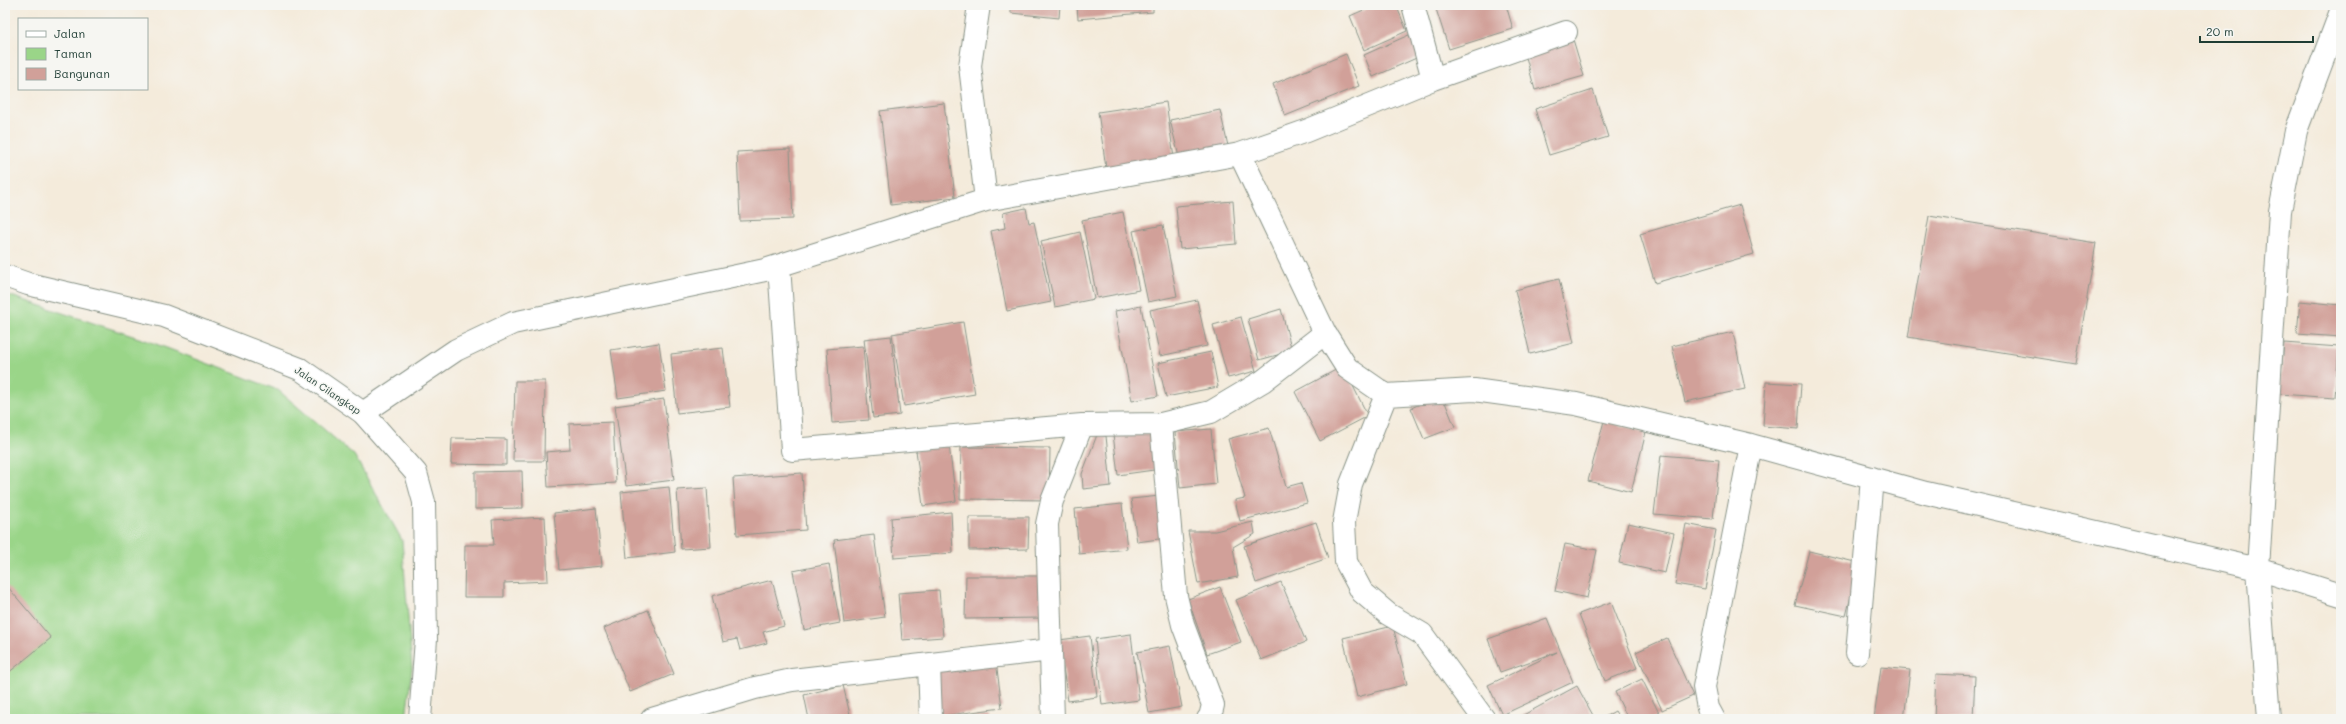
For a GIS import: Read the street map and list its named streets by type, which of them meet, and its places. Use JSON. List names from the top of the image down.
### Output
{
  "streets": {
    "street": ["Jalan Cilangkap"]
  },
  "legend": ["Jalan", "Taman", "Bangunan"],
  "scale_bar": "20 m"
}
